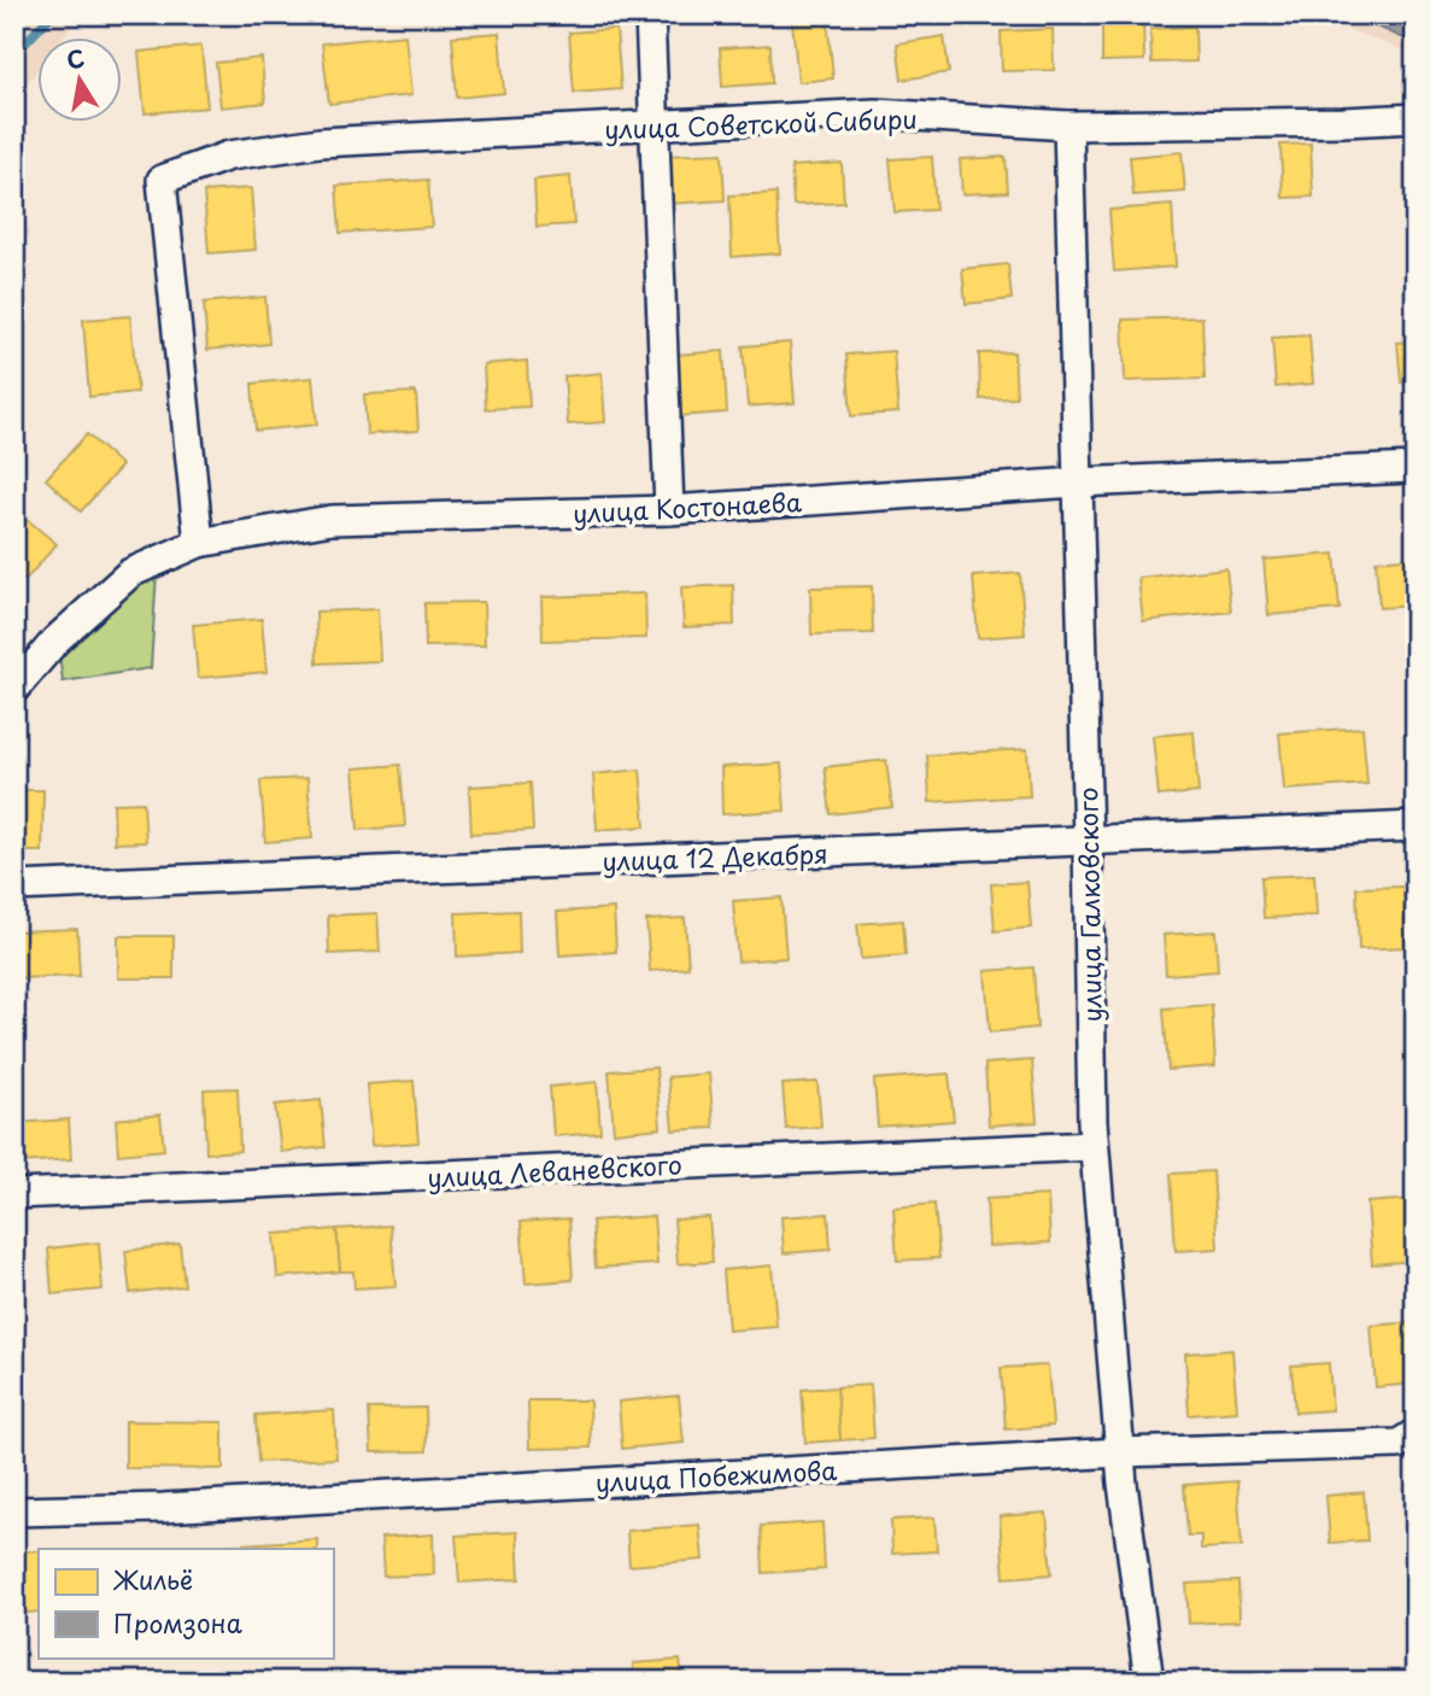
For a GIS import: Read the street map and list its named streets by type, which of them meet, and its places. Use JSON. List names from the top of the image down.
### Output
{
  "streets": {
    "street": [
      "улица Советской Сибири",
      "улица Костонаева",
      "улица 12 Декабря",
      "улица Галковского",
      "улица Леваневского",
      "улица Побежимова"
    ]
  },
  "crossings": [
    ["улица Советской Сибири", "улица Костонаева"],
    ["улица Советской Сибири", "улица Галковского"],
    ["улица Костонаева", "улица Галковского"],
    ["улица 12 Декабря", "улица Галковского"],
    ["улица Галковского", "улица Леваневского"],
    ["улица Галковского", "улица Побежимова"]
  ],
  "legend": ["Жильё", "Промзона"],
  "north": "top"
}
